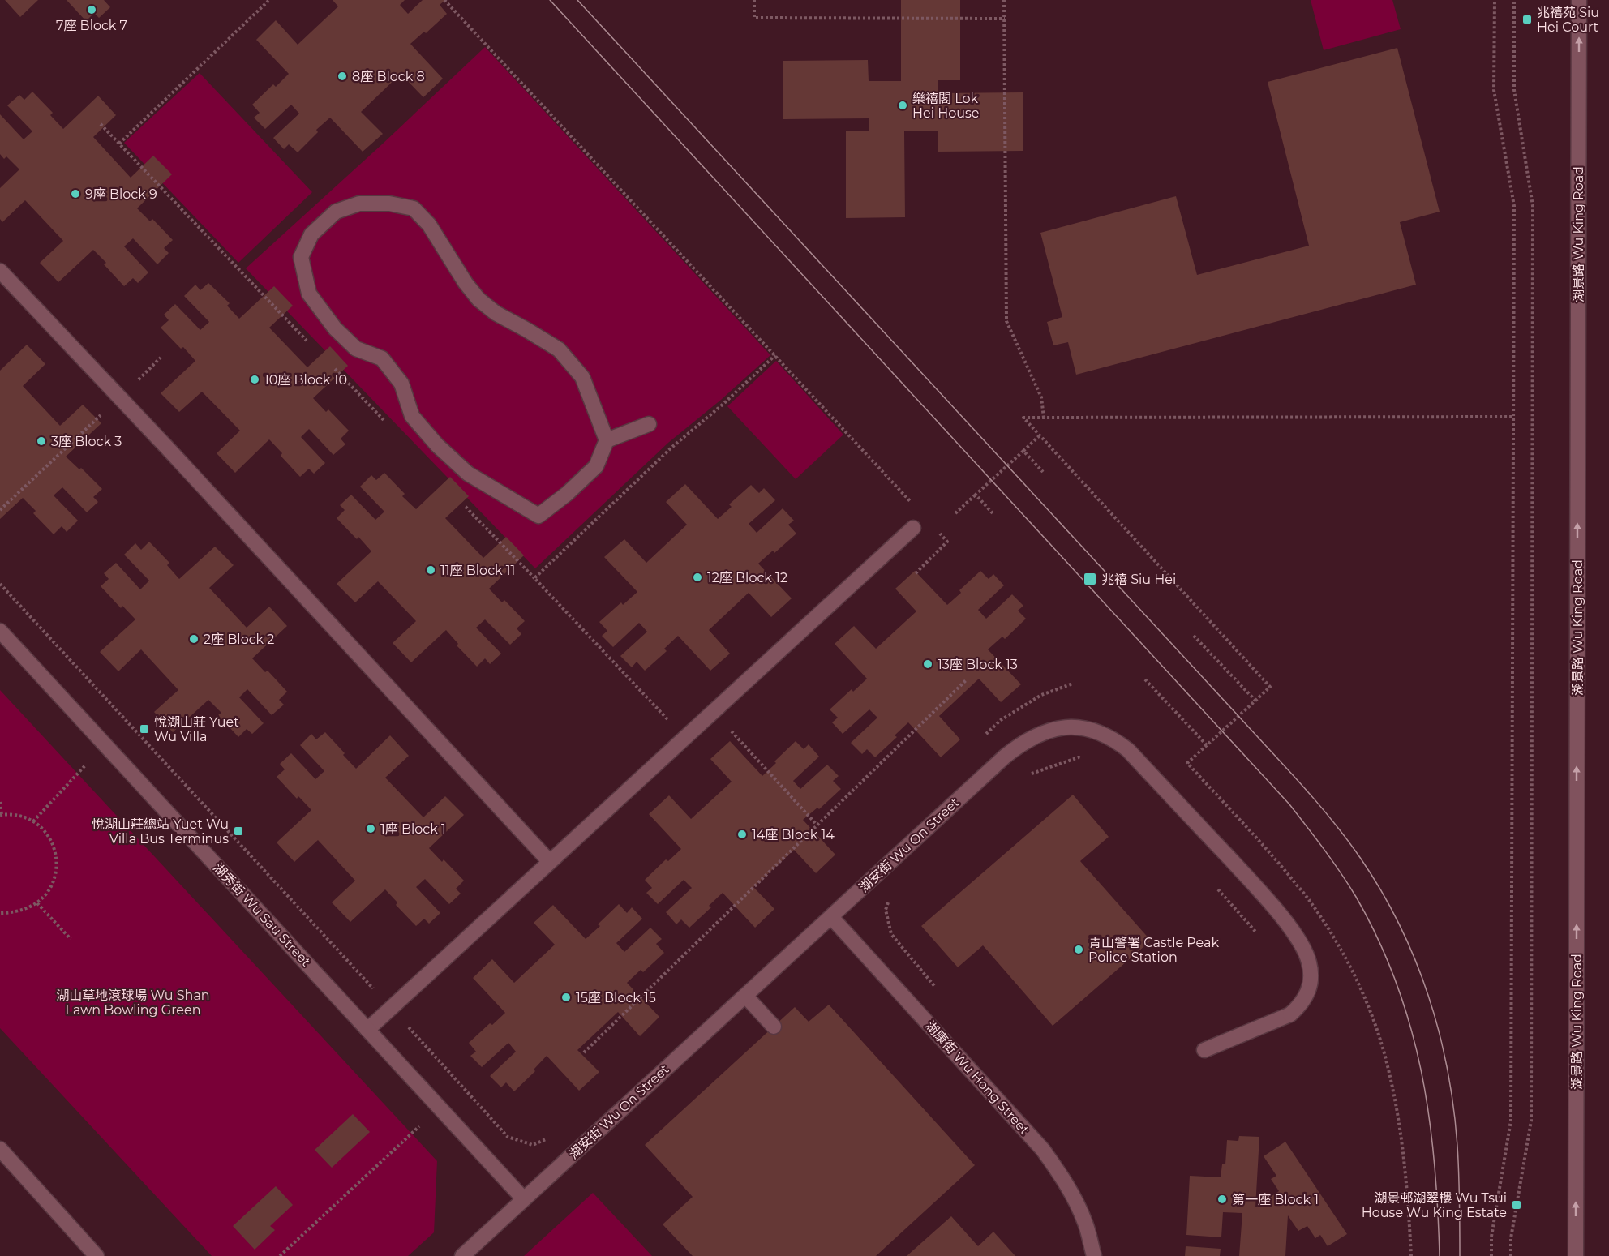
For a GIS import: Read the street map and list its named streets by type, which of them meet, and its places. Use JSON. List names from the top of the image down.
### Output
{
  "streets": {
    "street": [
      "湖景路 Wu King Road",
      "湖安街 Wu On Street",
      "湖秀街 Wu Sau Street",
      "湖康街 Wu Hong Street"
    ]
  },
  "crossings": [
    ["湖安街 Wu On Street", "湖秀街 Wu Sau Street"],
    ["湖安街 Wu On Street", "湖康街 Wu Hong Street"]
  ],
  "one_way": ["湖景路 Wu King Road"],
  "parks": ["湖山草地滾球場 Wu Shan Lawn Bowling Green"],
  "places": {
    "other": [
      "7座 Block 7",
      "8座 Block 8",
      "樂禧閣 Lok Hei House",
      "9座 Block 9",
      "10座 Block 10",
      "3座 Block 3",
      "11座 Block 11",
      "12座 Block 12",
      "2座 Block 2",
      "13座 Block 13",
      "1座 Block 1",
      "14座 Block 14",
      "青山警署 Castle Peak Police Station",
      "15座 Block 15",
      "第一座 Block 1"
    ],
    "transit": [
      "兆禧苑 Siu Hei Court",
      "兆禧 Siu Hei",
      "悅湖山莊 Yuet Wu Villa",
      "悅湖山莊總站 Yuet Wu Villa Bus Terminus",
      "湖景邨湖翠樓 Wu Tsui House Wu King Estate"
    ]
  }
}
